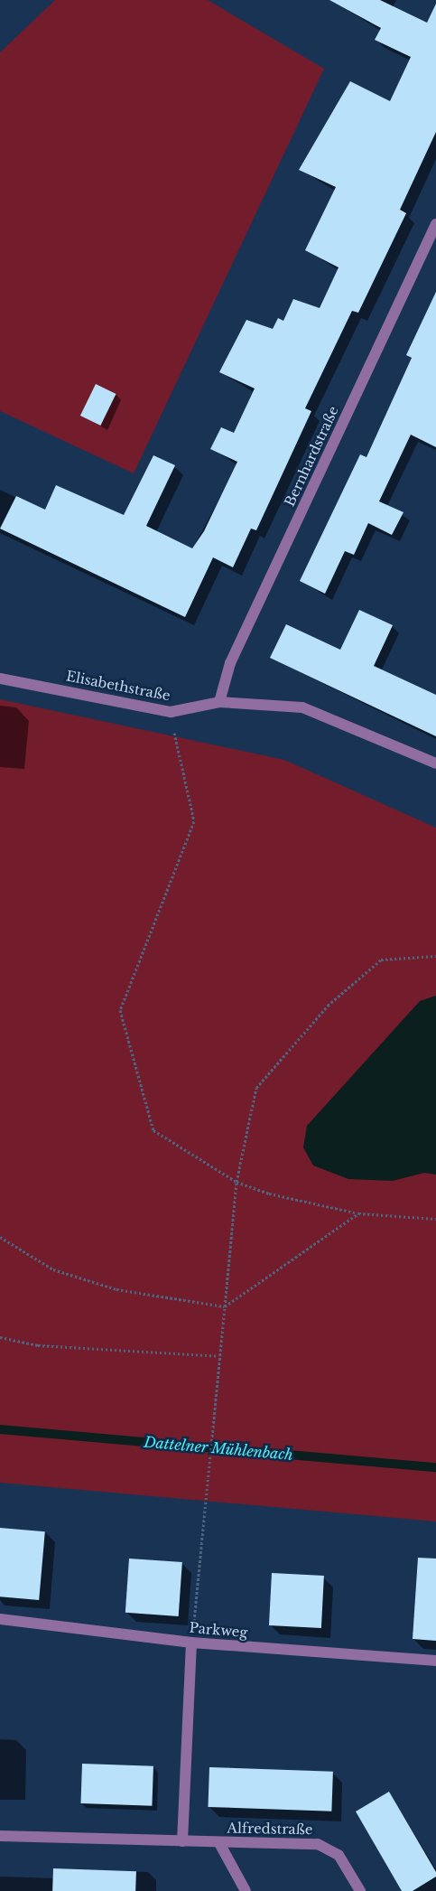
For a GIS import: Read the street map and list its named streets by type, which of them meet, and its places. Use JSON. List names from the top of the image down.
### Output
{
  "streets": {
    "street": [
      "Bernhardstraße",
      "Elisabethstraße",
      "Parkweg",
      "Alfredstraße"
    ]
  },
  "crossings": [
    ["Bernhardstraße", "Elisabethstraße"]
  ],
  "water": ["Dattelner Mühlenbach"]
}
